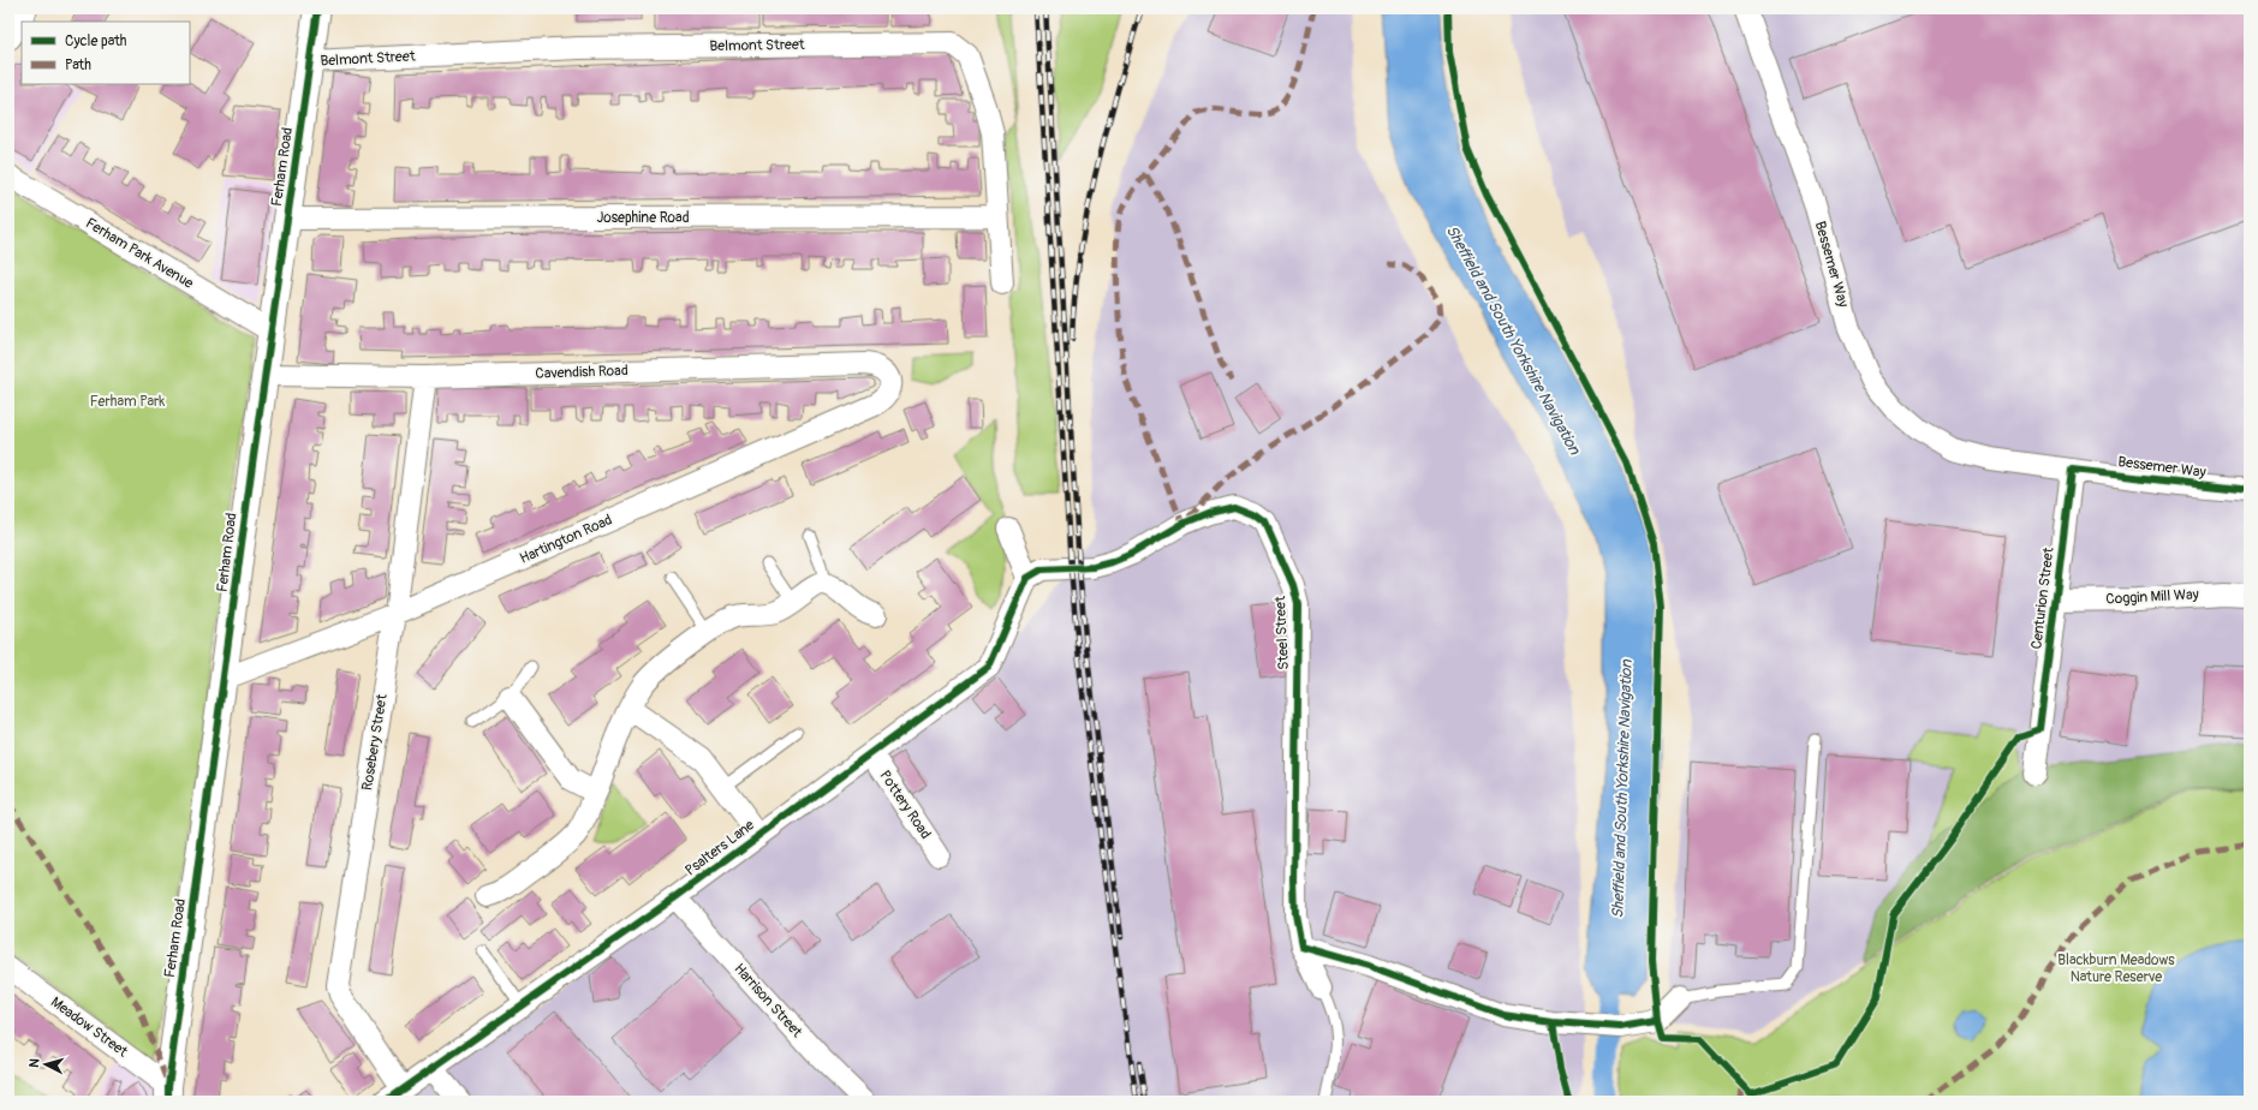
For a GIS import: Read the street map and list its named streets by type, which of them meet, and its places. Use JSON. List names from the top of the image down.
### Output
{
  "streets": {
    "street": [
      "Belmont Street",
      "Ferham Road",
      "Josephine Road",
      "Ferham Park Avenue",
      "Bessemer Way",
      "Cavendish Road",
      "Hartington Road",
      "Coggin Mill Way",
      "Centurion Street",
      "Steel Street",
      "Rosebery Street",
      "Pottery Road",
      "Psalters Lane",
      "Harrison Street",
      "Meadow Street"
    ]
  },
  "crossings": [
    ["Belmont Street", "Ferham Road"],
    ["Belmont Street", "Josephine Road"],
    ["Ferham Road", "Josephine Road"],
    ["Ferham Road", "Ferham Park Avenue"],
    ["Ferham Road", "Cavendish Road"],
    ["Ferham Road", "Hartington Road"],
    ["Ferham Road", "Meadow Street"],
    ["Bessemer Way", "Centurion Street"],
    ["Cavendish Road", "Hartington Road"],
    ["Cavendish Road", "Rosebery Street"],
    ["Hartington Road", "Rosebery Street"],
    ["Coggin Mill Way", "Centurion Street"],
    ["Steel Street", "Psalters Lane"],
    ["Rosebery Street", "Psalters Lane"],
    ["Pottery Road", "Psalters Lane"],
    ["Psalters Lane", "Harrison Street"]
  ],
  "water": ["Sheffield and South Yorkshire Navigation"],
  "parks": ["Ferham Park", "Blackburn Meadows Nature Reserve"],
  "legend": ["Cycle path", "Path"],
  "north": "left"
}
